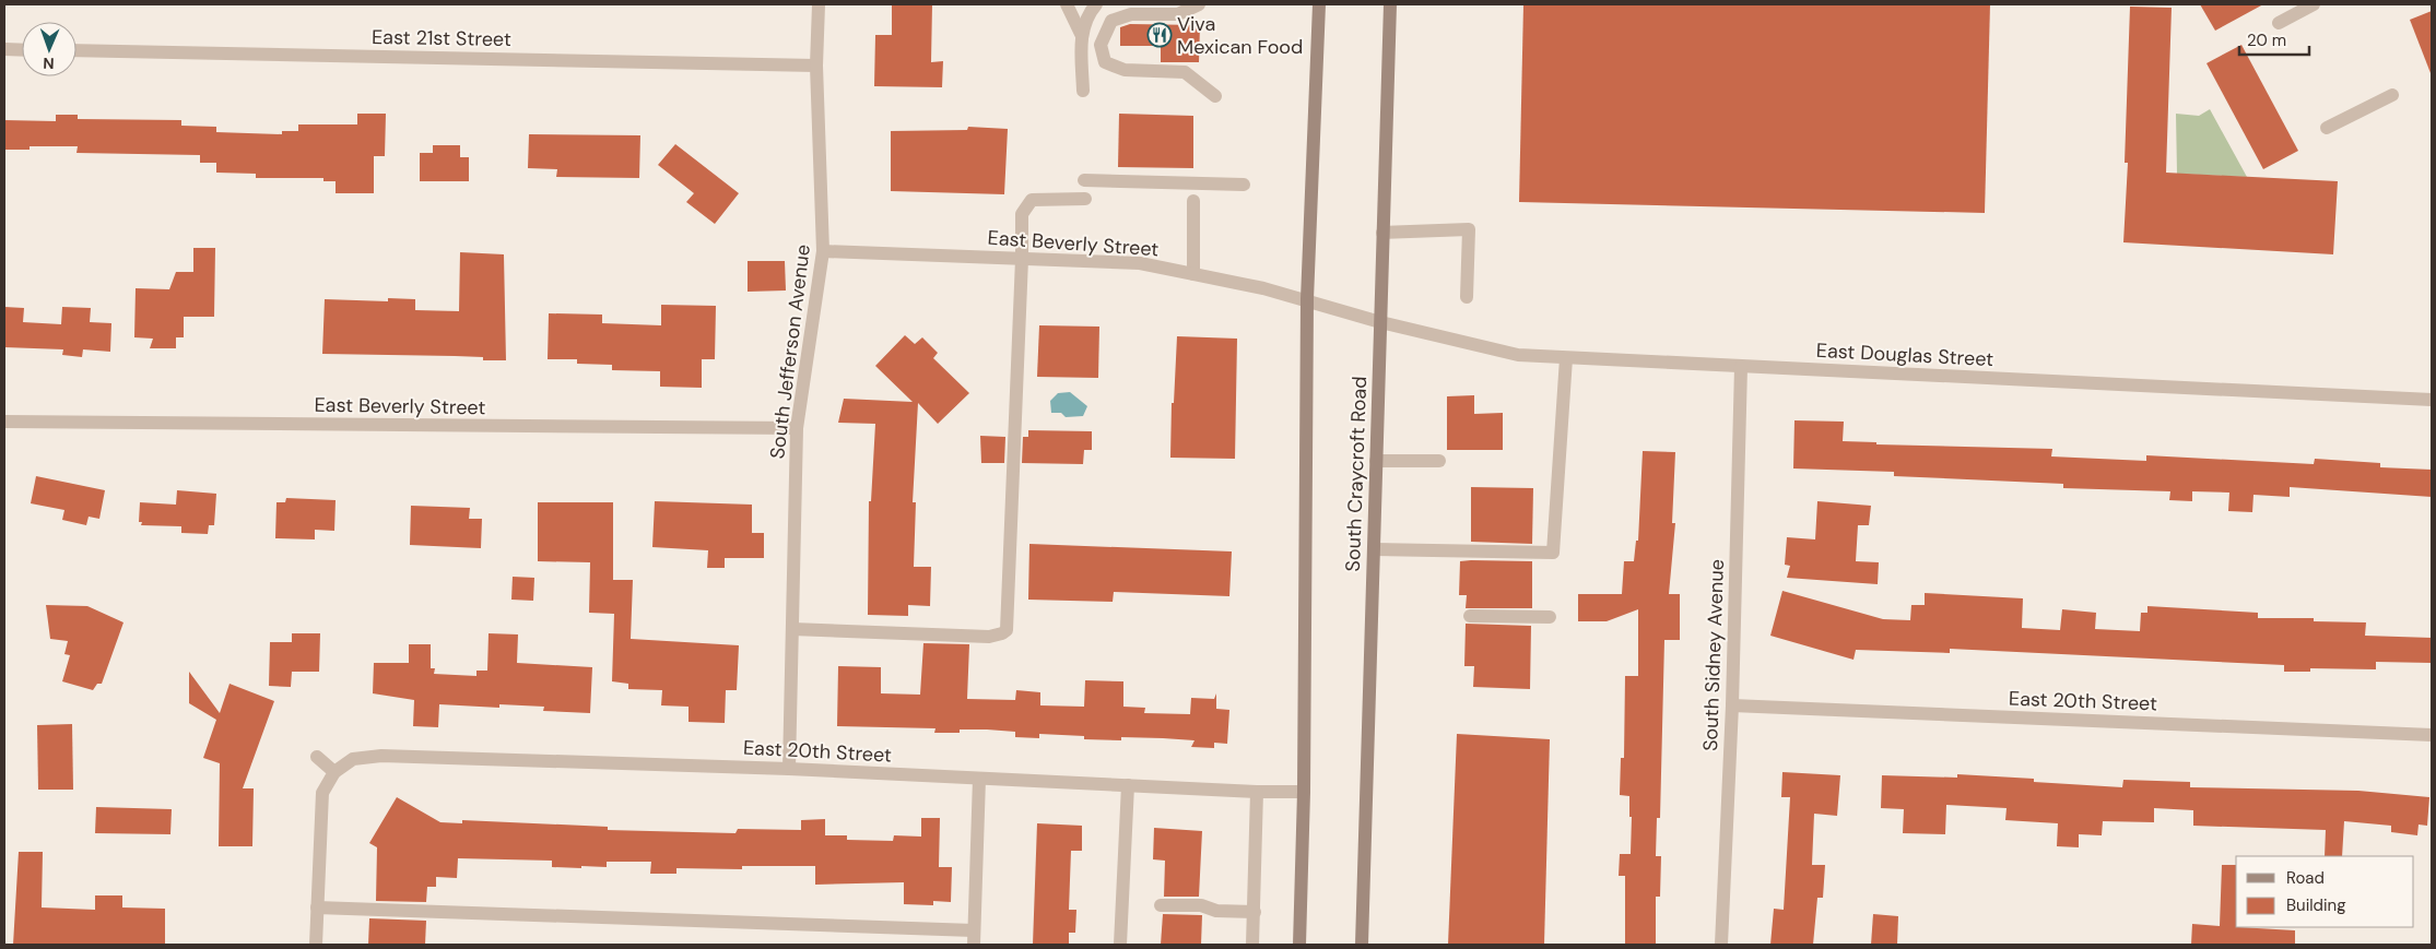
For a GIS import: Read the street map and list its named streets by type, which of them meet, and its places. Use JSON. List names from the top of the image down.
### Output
{
  "streets": {
    "main road": ["South Craycroft Road"],
    "street": [
      "East 21st Street",
      "East Beverly Street",
      "South Jefferson Avenue",
      "East Douglas Street",
      "South Sidney Avenue",
      "East 20th Street"
    ]
  },
  "crossings": [
    ["East 21st Street", "South Jefferson Avenue"],
    ["East Beverly Street", "South Jefferson Avenue"],
    ["East Beverly Street", "East Douglas Street"],
    ["East Beverly Street", "South Craycroft Road"],
    ["South Jefferson Avenue", "East 20th Street"],
    ["East Douglas Street", "South Craycroft Road"],
    ["East Douglas Street", "South Sidney Avenue"],
    ["South Sidney Avenue", "East 20th Street"]
  ],
  "places": {
    "restaurant": ["Viva Mexican Food"]
  },
  "legend": ["Road", "Building"],
  "scale_bar": "20 m",
  "north": "bottom"
}
